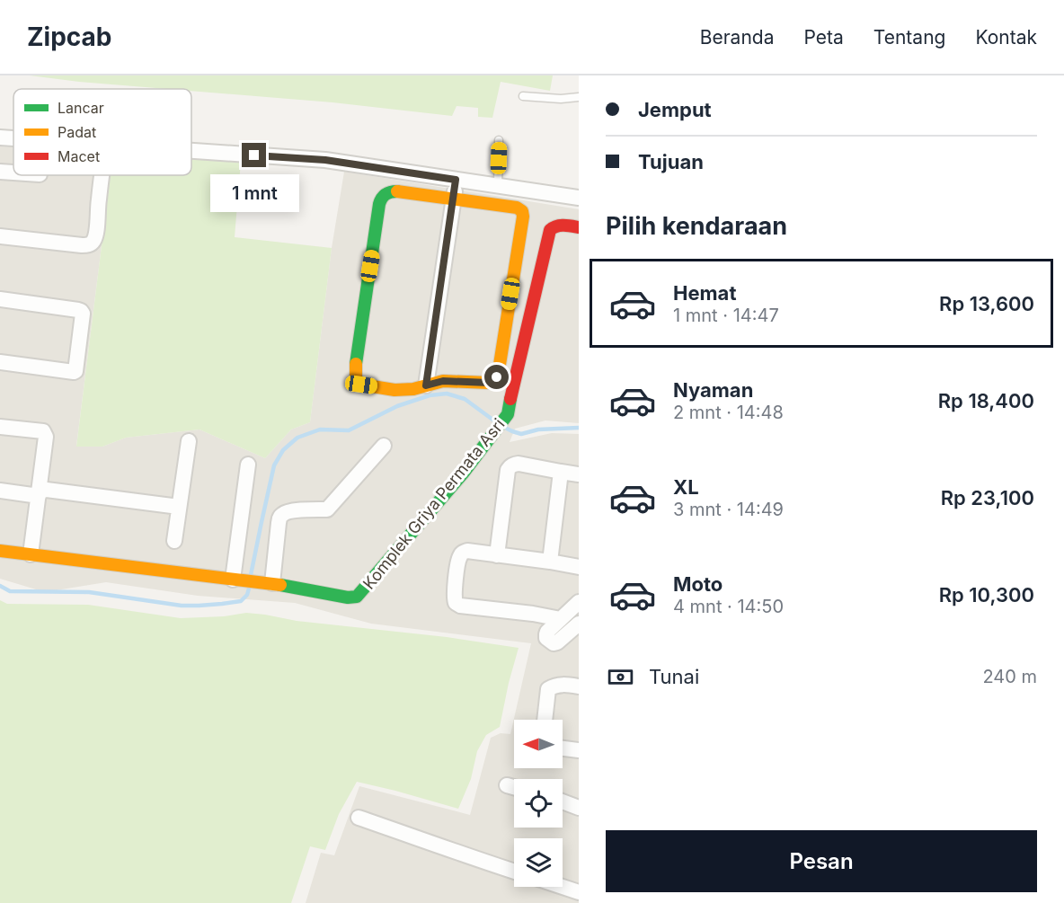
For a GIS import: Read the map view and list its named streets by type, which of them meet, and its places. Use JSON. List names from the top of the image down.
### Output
{
  "streets": {
    "street": ["Komplek Griya Permata Asri"]
  },
  "legend": ["Lancar", "Padat", "Macet"],
  "north": "left",
  "page": {
    "header": "Zipcab",
    "nav": [
      "Beranda",
      "Peta",
      "Tentang",
      "Kontak"
    ],
    "banner": ["Jemput", "Tujuan"],
    "bubble": "1 mnt",
    "heading": "Pilih kendaraan",
    "list": [
      {
        "name": "Hemat",
        "note": "1 mnt · 14:47",
        "value": "Rp 13,600"
      },
      {
        "name": "Nyaman",
        "note": "2 mnt · 14:48",
        "value": "Rp 18,400"
      },
      {
        "name": "XL",
        "note": "3 mnt · 14:49",
        "value": "Rp 23,100"
      },
      {
        "name": "Moto",
        "note": "4 mnt · 14:50",
        "value": "Rp 10,300"
      }
    ],
    "pay": ["Tunai", "240 m"],
    "buttons": "Pesan"
  }
}
